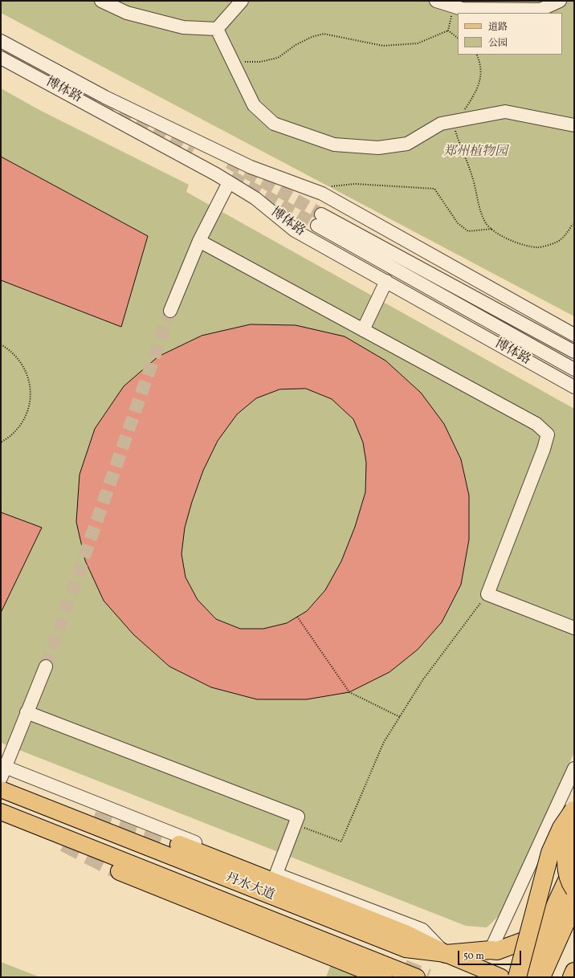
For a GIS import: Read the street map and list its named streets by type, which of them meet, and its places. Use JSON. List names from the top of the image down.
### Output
{
  "streets": {
    "main road": ["丹水大道"],
    "street": ["博体路"]
  },
  "parks": ["郑州植物园"],
  "legend": ["道路", "公园"],
  "scale_bar": "50 m"
}
